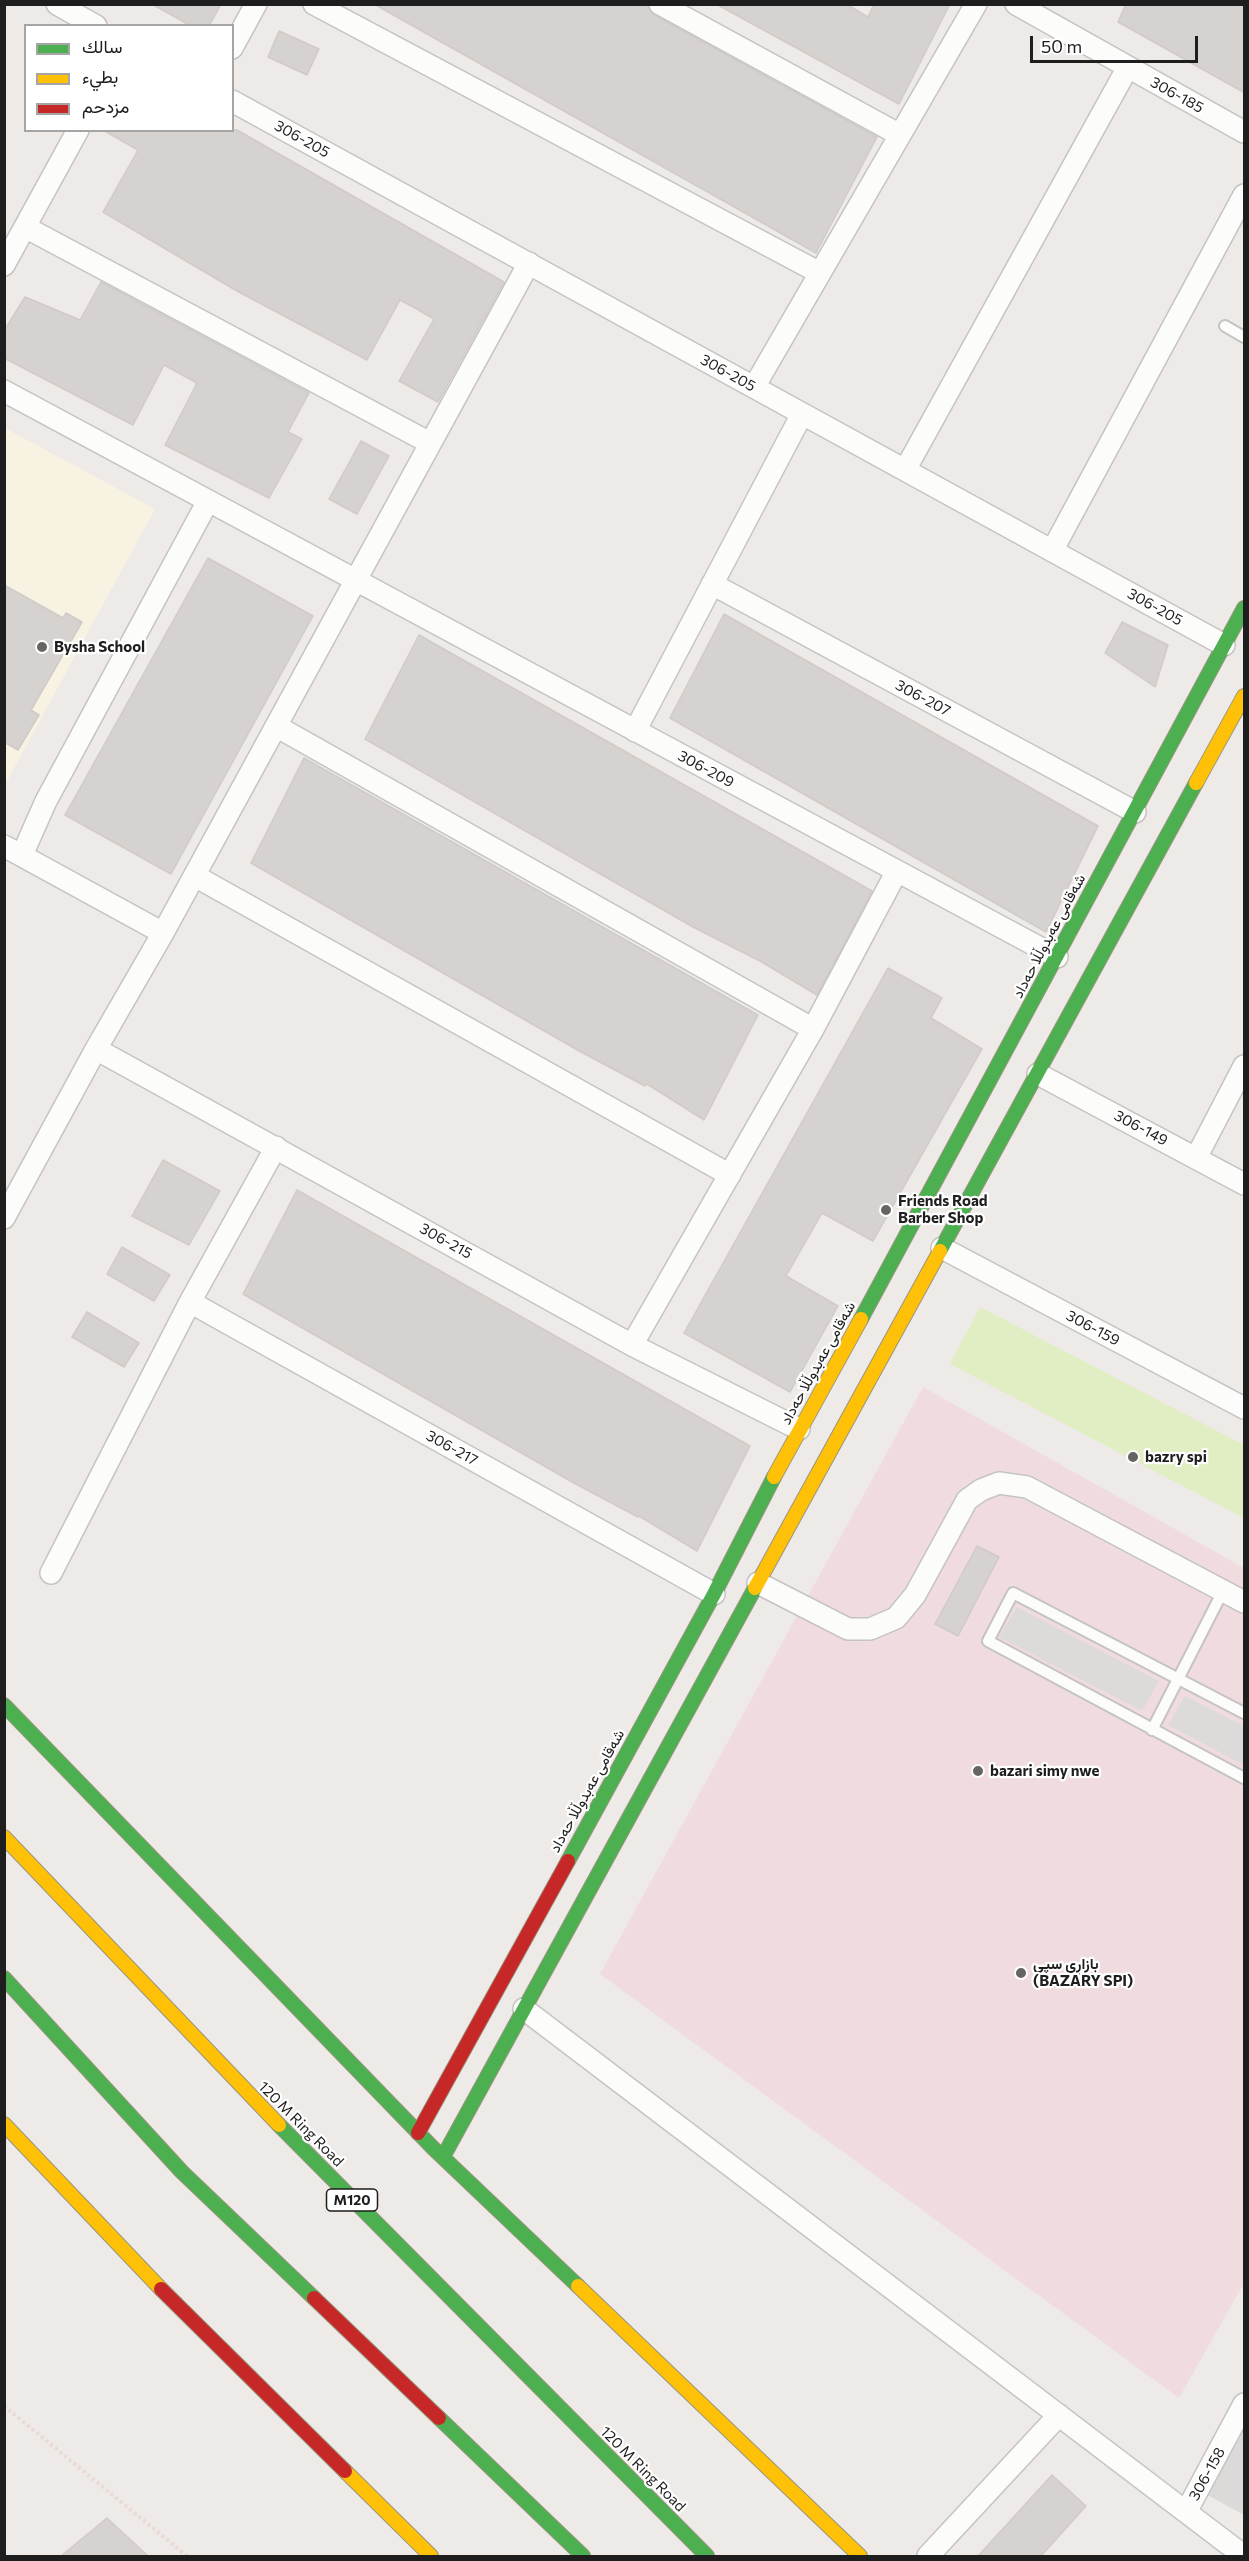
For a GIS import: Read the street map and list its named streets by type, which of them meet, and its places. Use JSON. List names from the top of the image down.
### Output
{
  "streets": {
    "main road": ["شەقامی عەبدوڵڵا حەداد", "120 M Ring Road", "M120"],
    "street": [
      "306-185",
      "306-205",
      "306-207",
      "306-209",
      "306-149",
      "306-215",
      "306-159",
      "306-217",
      "306-158"
    ]
  },
  "crossings": [
    ["306-205", "شەقامی عەبدوڵڵا حەداد"],
    ["306-207", "شەقامی عەبدوڵڵا حەداد"],
    ["306-209", "شەقامی عەبدوڵڵا حەداد"],
    ["شەقامی عەبدوڵڵا حەداد", "306-215"],
    ["شەقامی عەبدوڵڵا حەداد", "306-217"]
  ],
  "places": [
    "Bysha School",
    "Friends Road Barber Shop",
    "bazry spi",
    "bazari simy nwe",
    "بازاڕی سپی (BAZARY SPI)"
  ],
  "legend": ["سالك", "بطيء", "مزدحم"],
  "scale_bar": "50 m"
}
